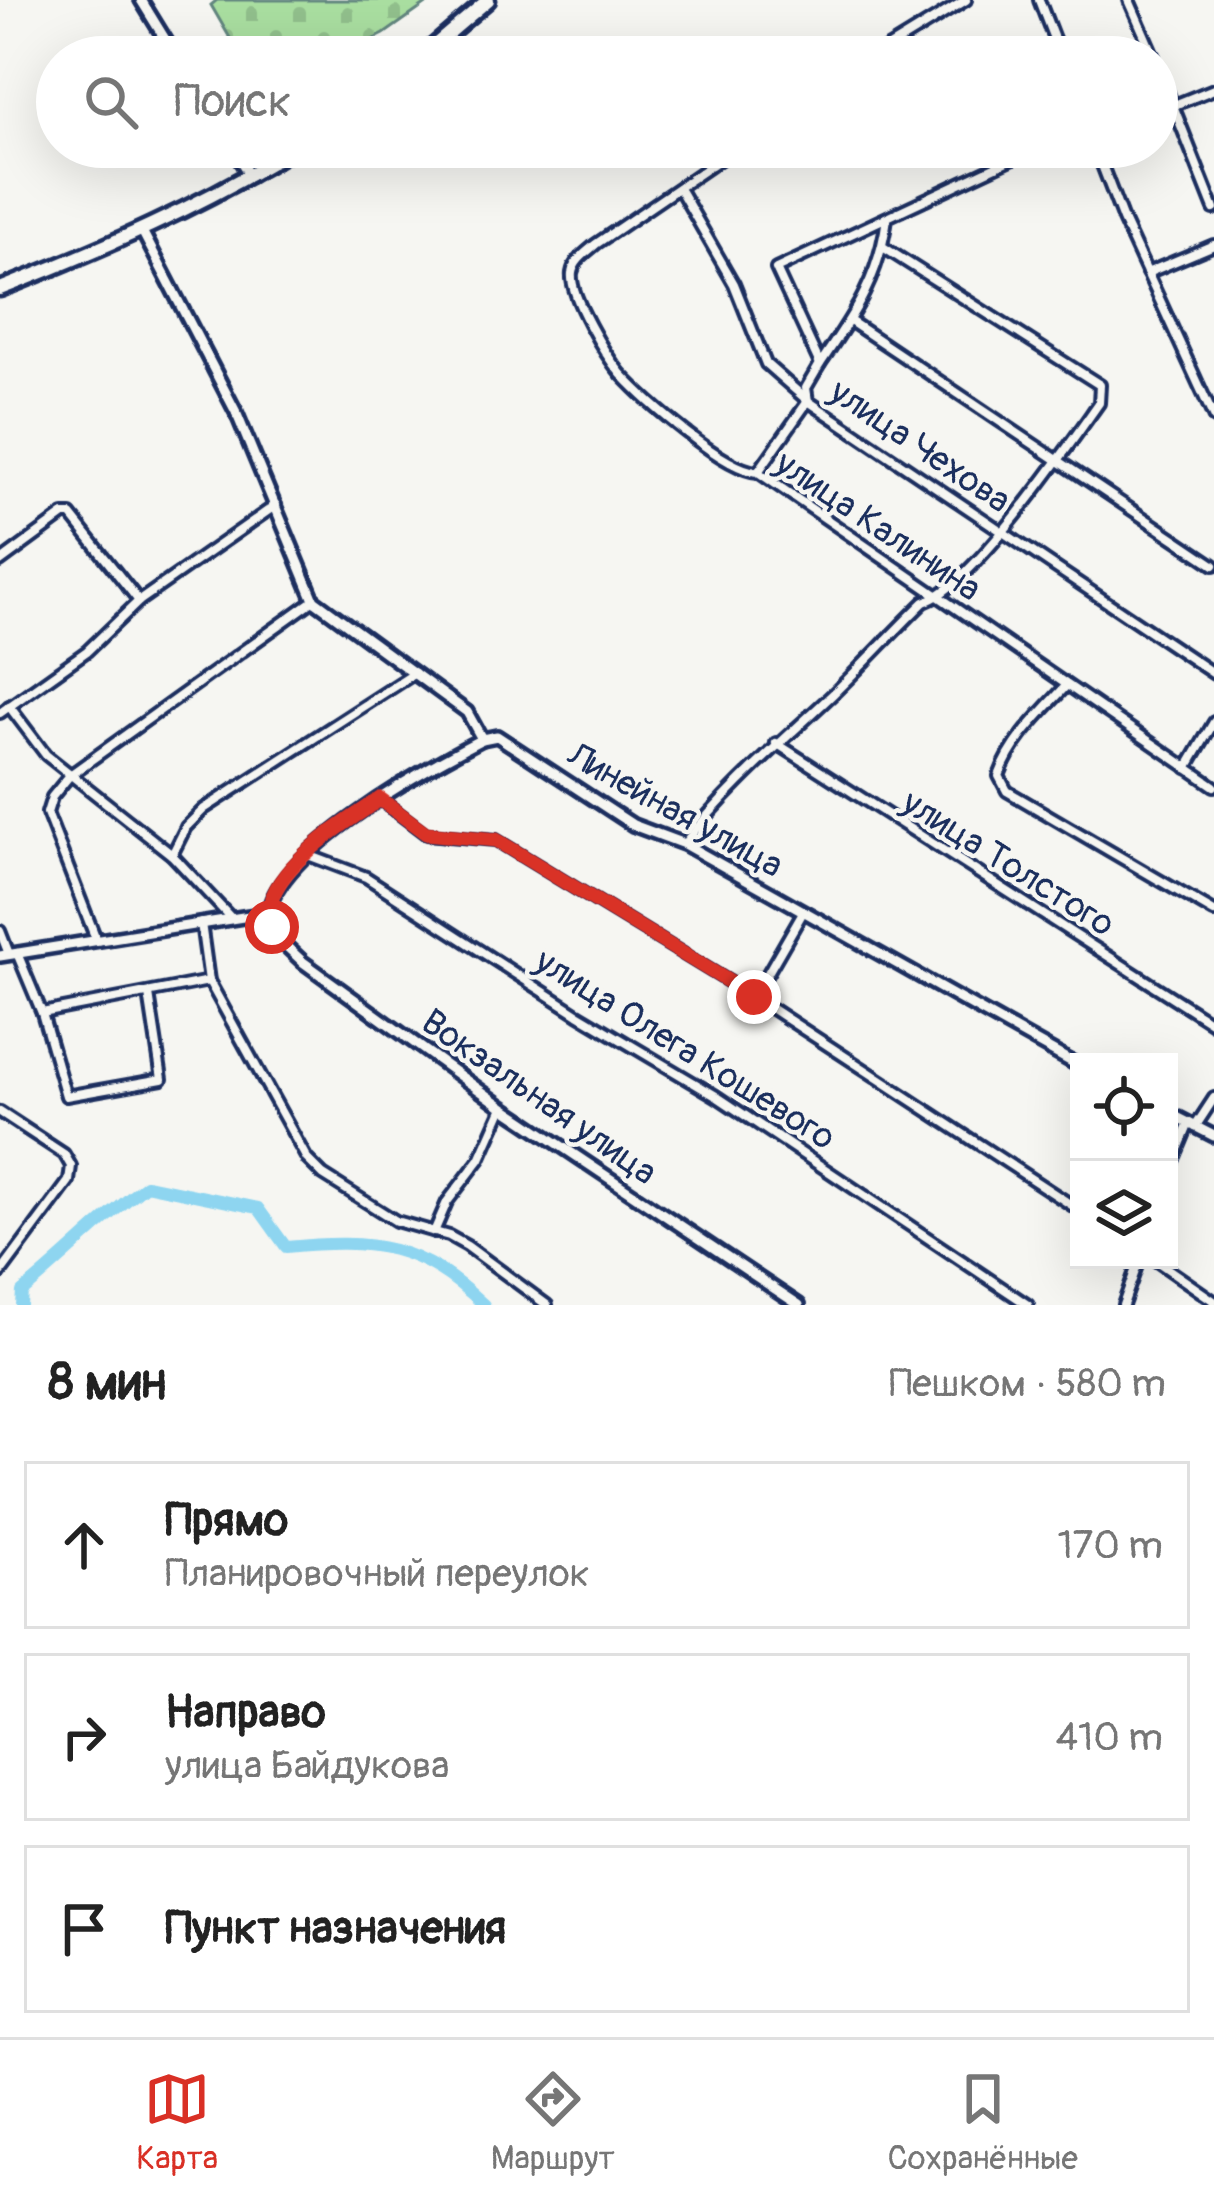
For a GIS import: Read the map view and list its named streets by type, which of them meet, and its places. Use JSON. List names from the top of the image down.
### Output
{
  "streets": {
    "street": [
      "улица Чехова",
      "улица Калинина",
      "Линейная улица",
      "улица Толстого",
      "улица Олега Кошевого",
      "Вокзальная улица"
    ]
  },
  "crossings": [
    ["улица Чехова", "улица Калинина"]
  ],
  "page": {
    "search": "Поиск",
    "heading": ["8 мин", "Пешком · 580 m"],
    "list": [
      ["Прямо", "Планировочный переулок", "170 m"],
      ["Направо", "улица Байдукова", "410 m"],
      "Пункт назначения"
    ],
    "nav": ["Карта", "Маршрут", "Сохранённые"]
  }
}
